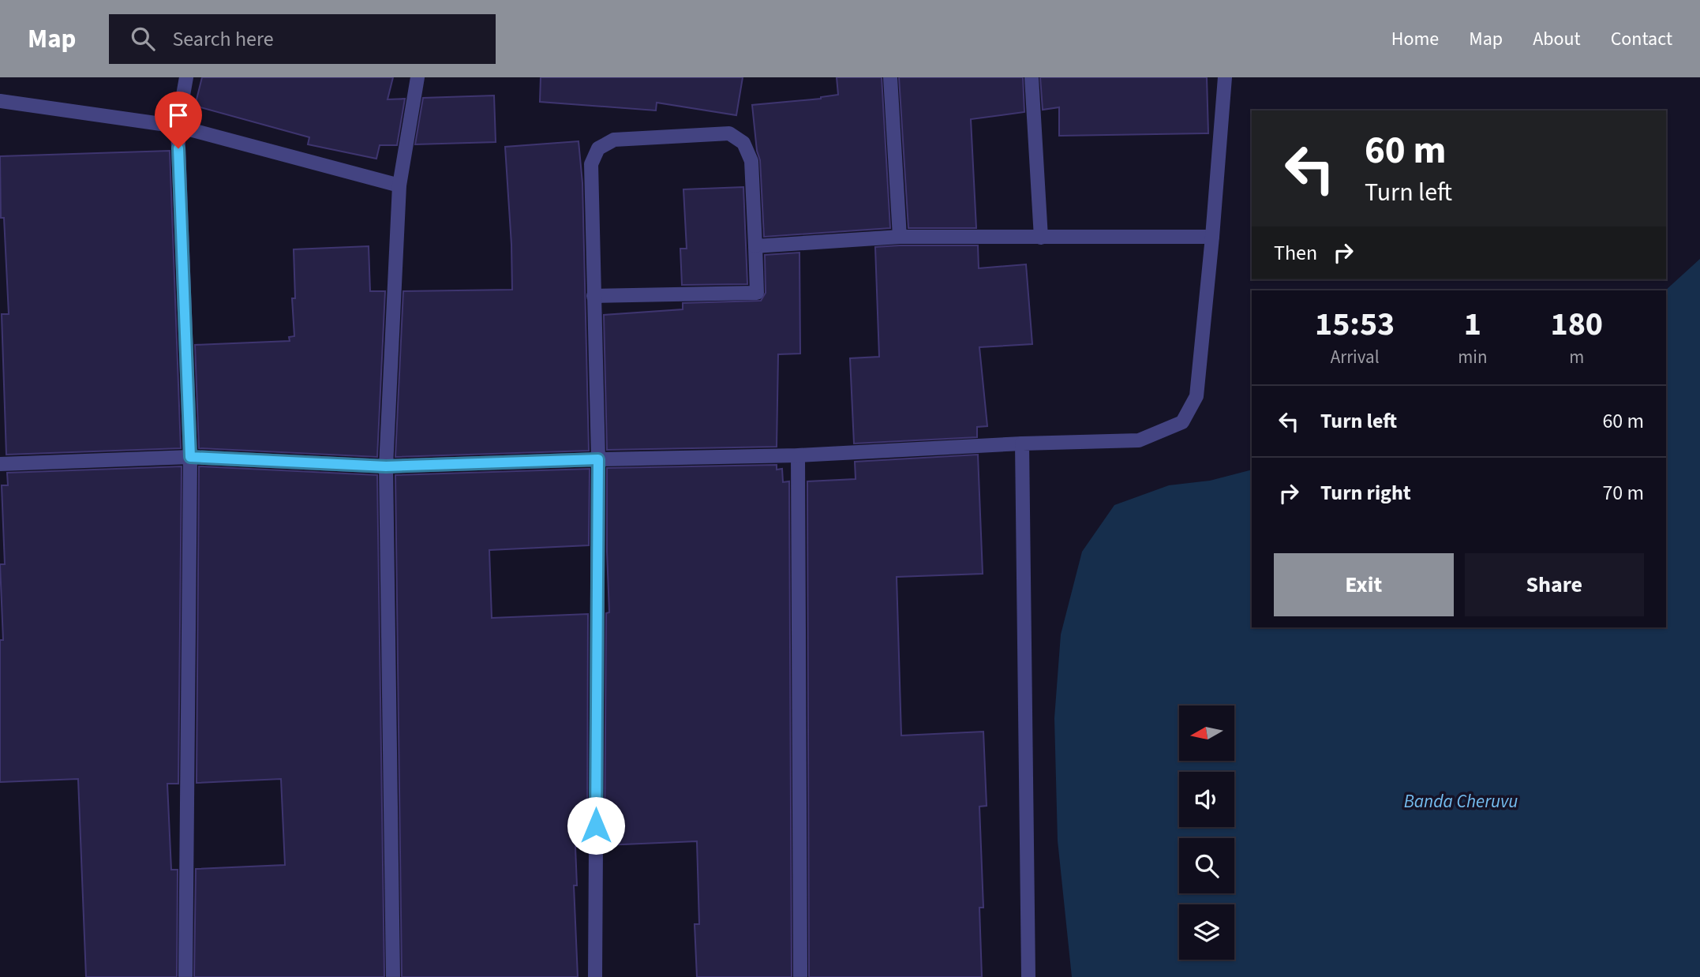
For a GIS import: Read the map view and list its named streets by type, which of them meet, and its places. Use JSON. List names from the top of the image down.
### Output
{
  "water": ["Banda Cheruvu"],
  "north": "left",
  "page": {
    "header": "Map",
    "search": "Search here",
    "nav": [
      "Home",
      "Map",
      "About",
      "Contact"
    ],
    "turn": ["60 m", "Turn left"],
    "then": "Then",
    "eta": [
      "15:53",
      "Arrival",
      "1",
      "min",
      "180",
      "m"
    ],
    "list": [
      {
        "name": "Turn left",
        "value": "60 m"
      },
      {
        "name": "Turn right",
        "value": "70 m"
      }
    ],
    "buttons": ["Exit", "Share"]
  }
}
